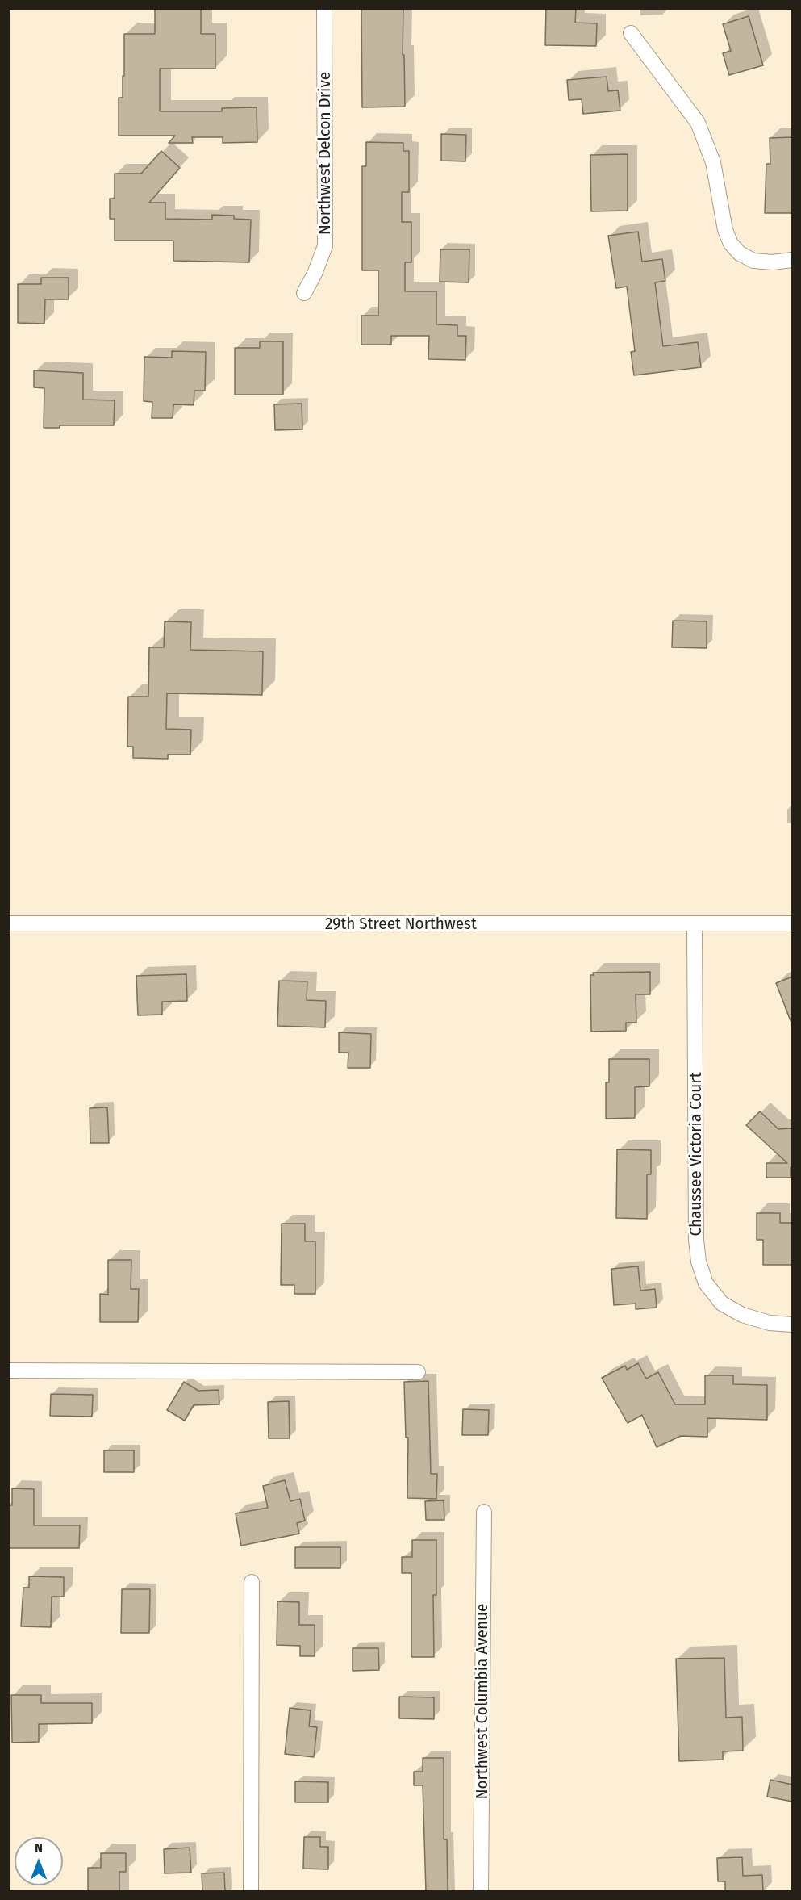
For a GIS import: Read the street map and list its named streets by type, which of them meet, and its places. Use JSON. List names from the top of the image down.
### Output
{
  "streets": {
    "street": [
      "Northwest Delcon Drive",
      "29th Street Northwest",
      "Chaussee Victoria Court",
      "Northwest Columbia Avenue"
    ]
  },
  "crossings": [
    ["29th Street Northwest", "Chaussee Victoria Court"]
  ],
  "north": "top"
}
